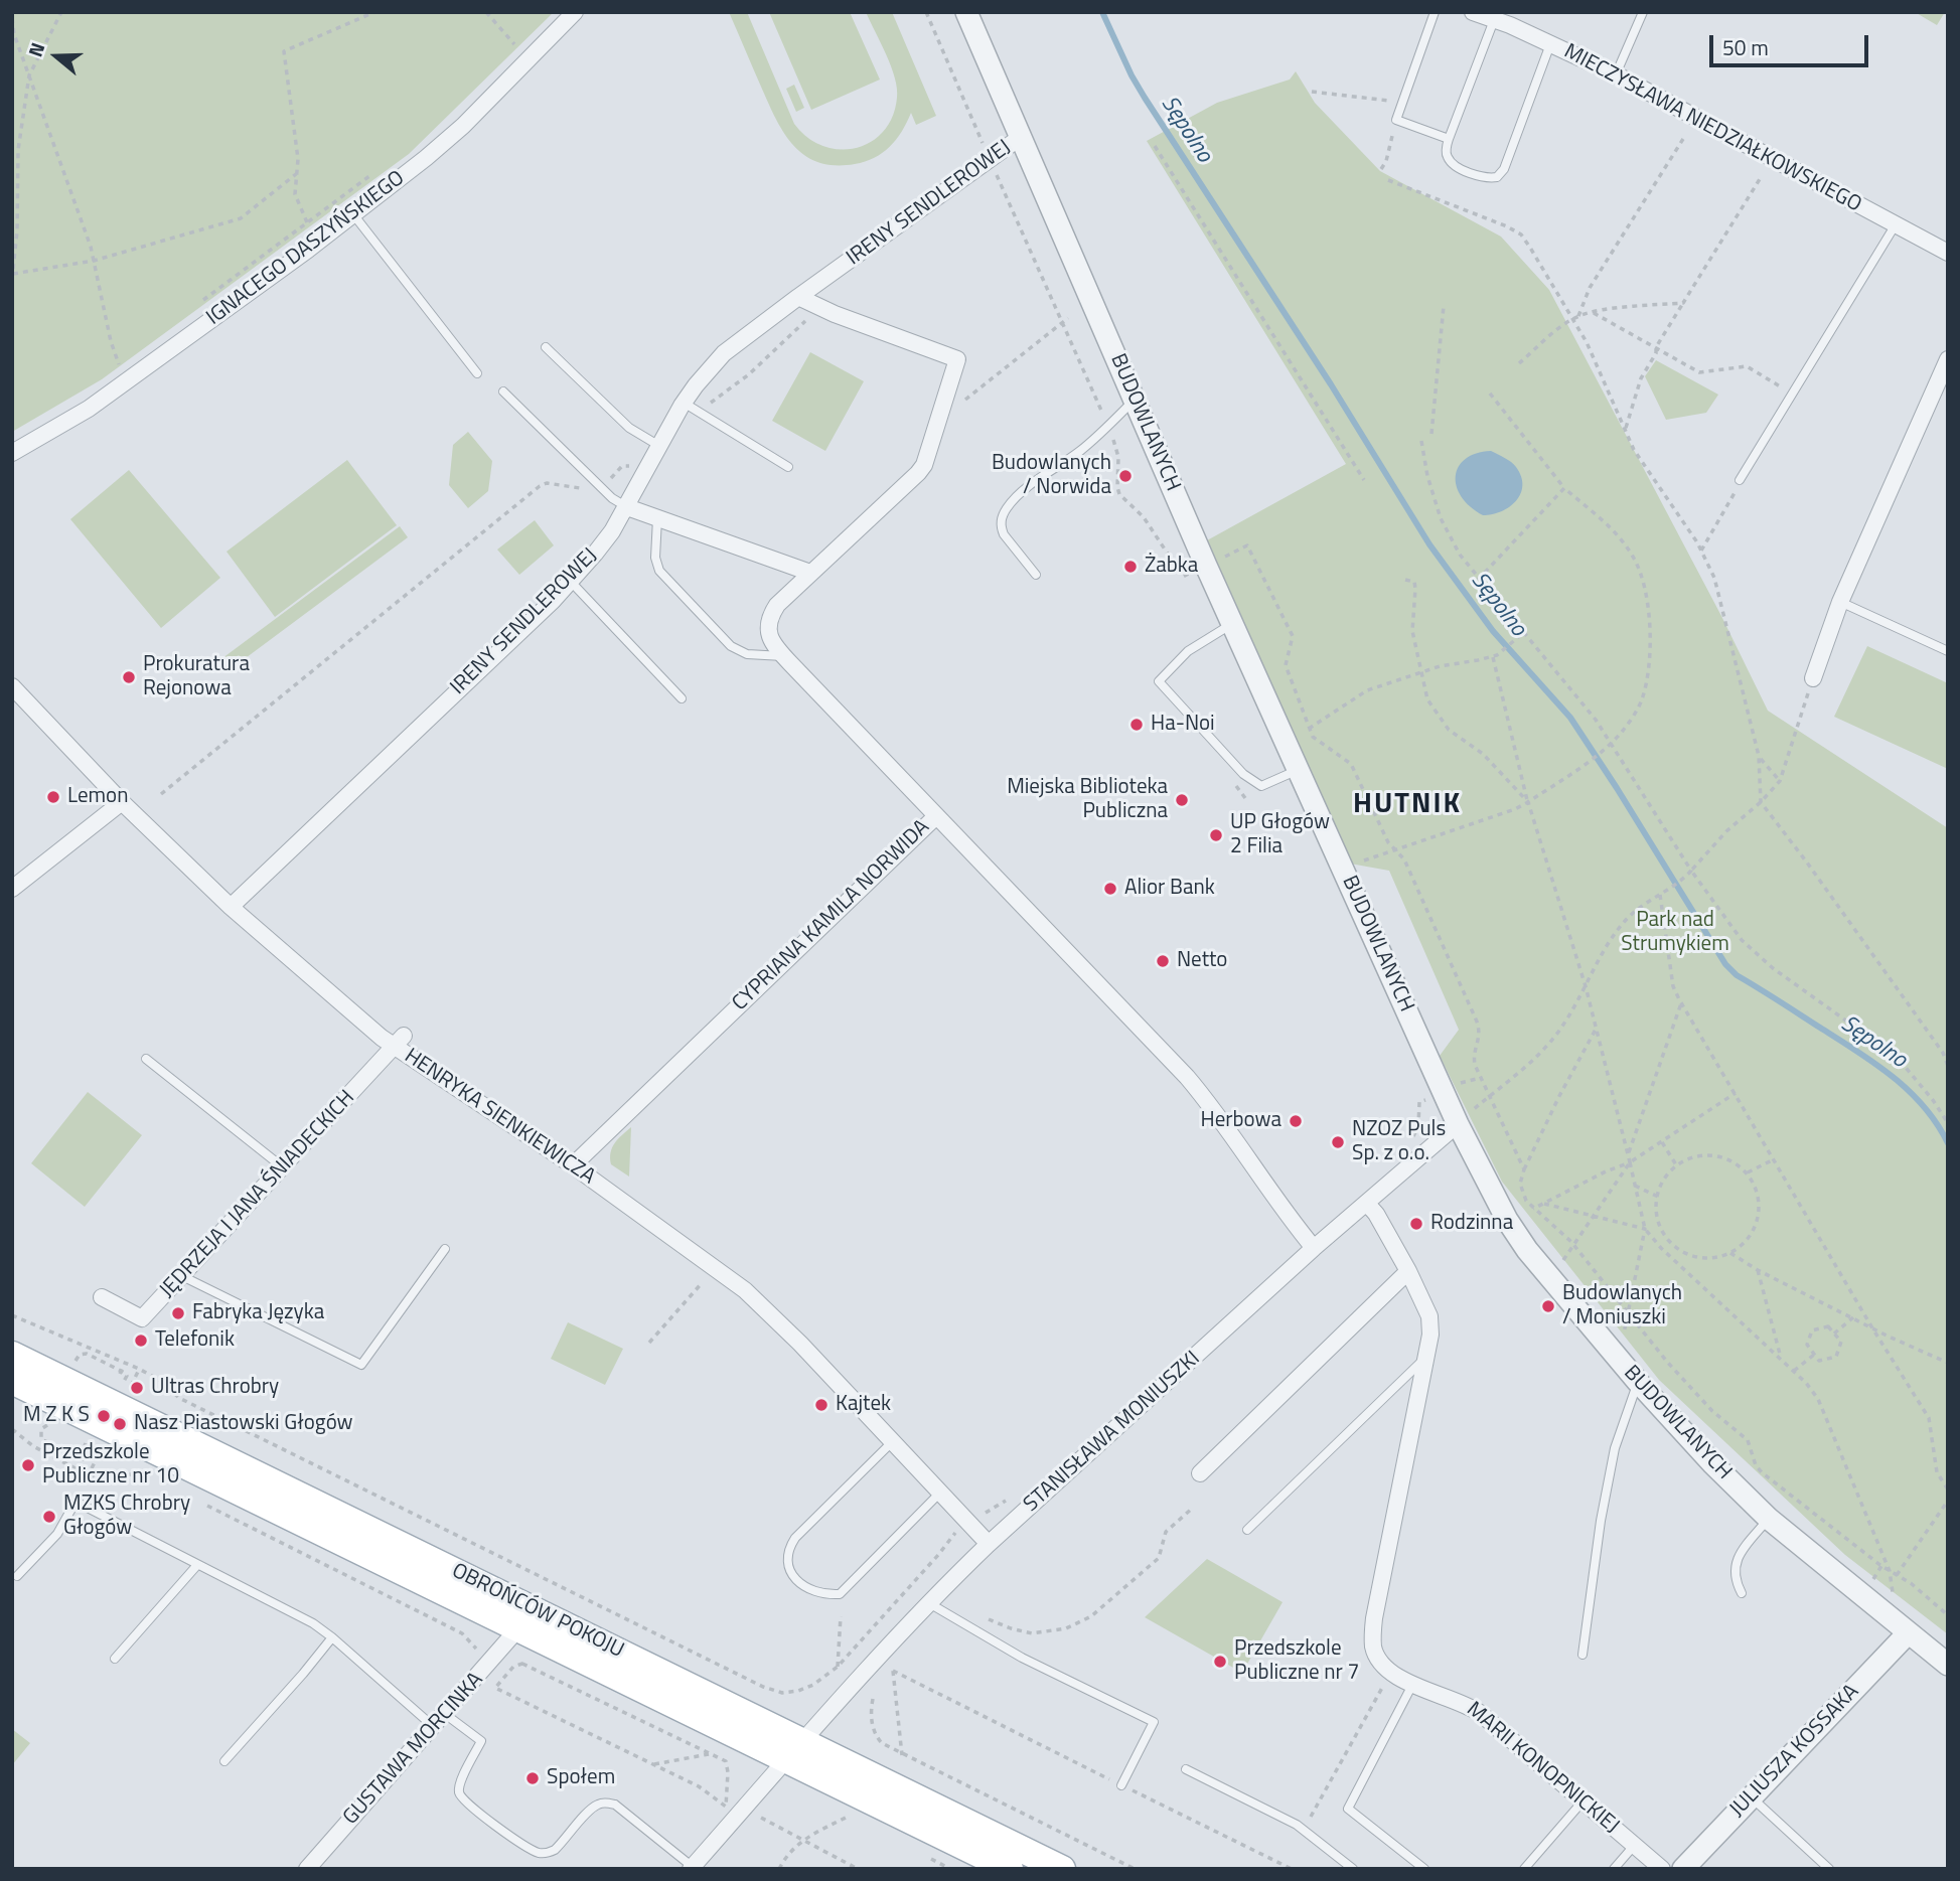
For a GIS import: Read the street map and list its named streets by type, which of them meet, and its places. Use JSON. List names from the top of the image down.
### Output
{
  "streets": {
    "main road": ["OBROŃCÓW POKOJU"],
    "street": [
      "MIECZYSŁAWA NIEDZIAŁKOWSKIEGO",
      "IRENY SENDLEROWEJ",
      "IGNACEGO DASZYŃSKIEGO",
      "BUDOWLANYCH",
      "CYPRIANA KAMILA NORWIDA",
      "HENRYKA SIENKIEWICZA",
      "JĘDRZEJA I JANA ŚNIADECKICH",
      "STANISŁAWA MONIUSZKI",
      "GUSTAWA MORCINKA",
      "JULIUSZA KOSSAKA",
      "MARII KONOPNICKIEJ"
    ]
  },
  "crossings": [
    ["IRENY SENDLEROWEJ", "BUDOWLANYCH"],
    ["IRENY SENDLEROWEJ", "CYPRIANA KAMILA NORWIDA"],
    ["IRENY SENDLEROWEJ", "HENRYKA SIENKIEWICZA"],
    ["BUDOWLANYCH", "STANISŁAWA MONIUSZKI"],
    ["BUDOWLANYCH", "JULIUSZA KOSSAKA"],
    ["CYPRIANA KAMILA NORWIDA", "HENRYKA SIENKIEWICZA"],
    ["HENRYKA SIENKIEWICZA", "JĘDRZEJA I JANA ŚNIADECKICH"],
    ["HENRYKA SIENKIEWICZA", "STANISŁAWA MONIUSZKI"],
    ["STANISŁAWA MONIUSZKI", "OBROŃCÓW POKOJU"],
    ["OBROŃCÓW POKOJU", "GUSTAWA MORCINKA"]
  ],
  "districts": ["HUTNIK"],
  "water": ["Sępolno"],
  "parks": ["Park nad Strumykiem"],
  "places": [
    "Budowlanych / Norwida",
    "Żabka",
    "Prokuratura Rejonowa",
    "Ha-Noi",
    "Lemon",
    "Miejska Biblioteka Publiczna",
    "UP Głogów 2 Filia",
    "Alior Bank",
    "Netto",
    "Herbowa",
    "NZOZ Puls Sp. z o.o.",
    "Rodzinna",
    "Budowlanych / Moniuszki",
    "Fabryka Języka",
    "Telefonik",
    "Ultras Chrobry",
    "Kajtek",
    "M Z K S",
    "Nasz Piastowski Głogów",
    "Przedszkole Publiczne nr 10",
    "MZKS Chrobry Głogów",
    "Przedszkole Publiczne nr 7",
    "Społem"
  ],
  "scale_bar": "50 m",
  "north": "left"
}
